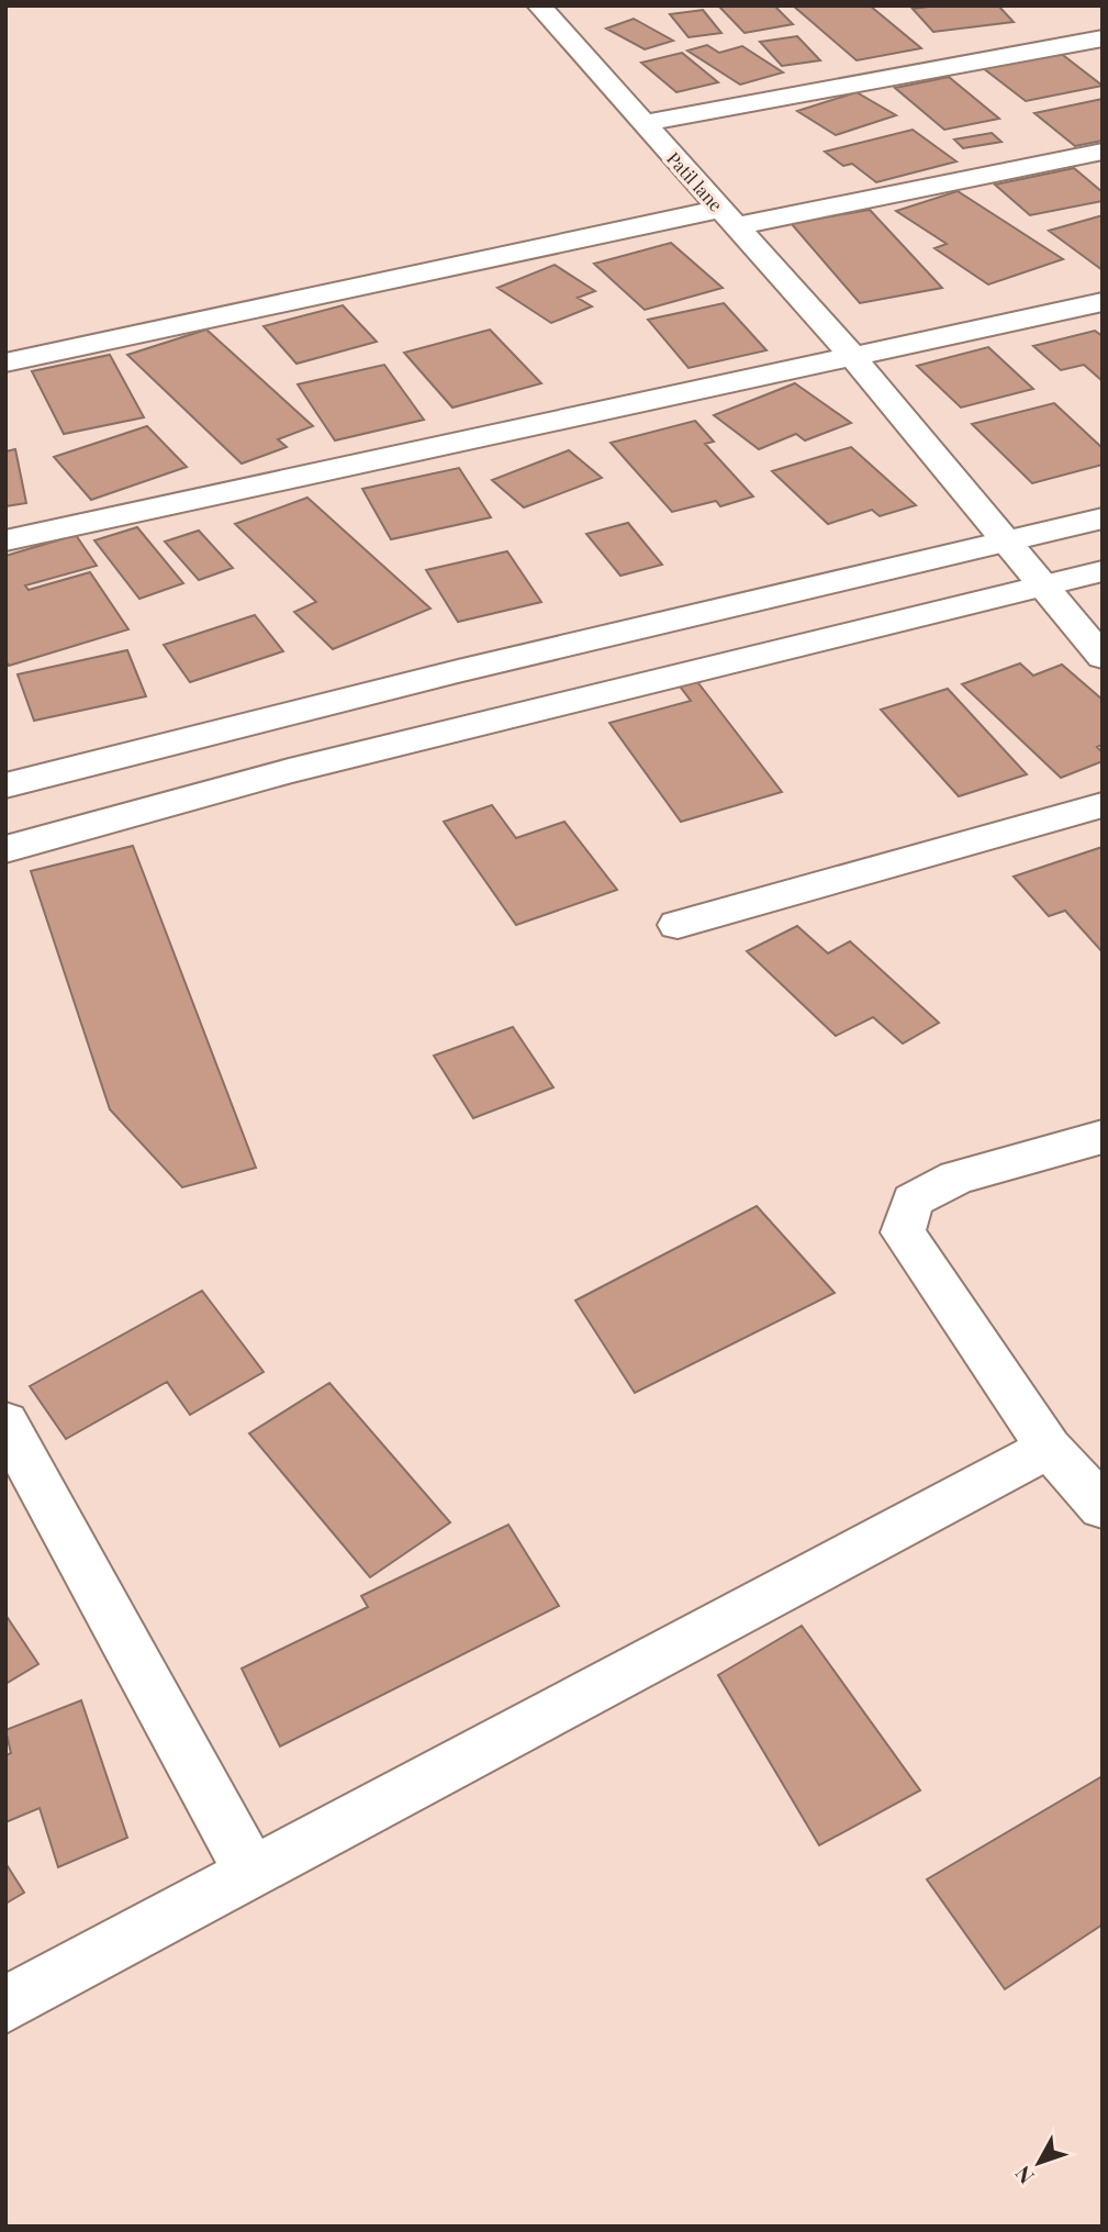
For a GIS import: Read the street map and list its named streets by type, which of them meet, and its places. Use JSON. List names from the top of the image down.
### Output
{
  "streets": {
    "street": ["Patil lane"]
  },
  "north": "bottom left"
}
